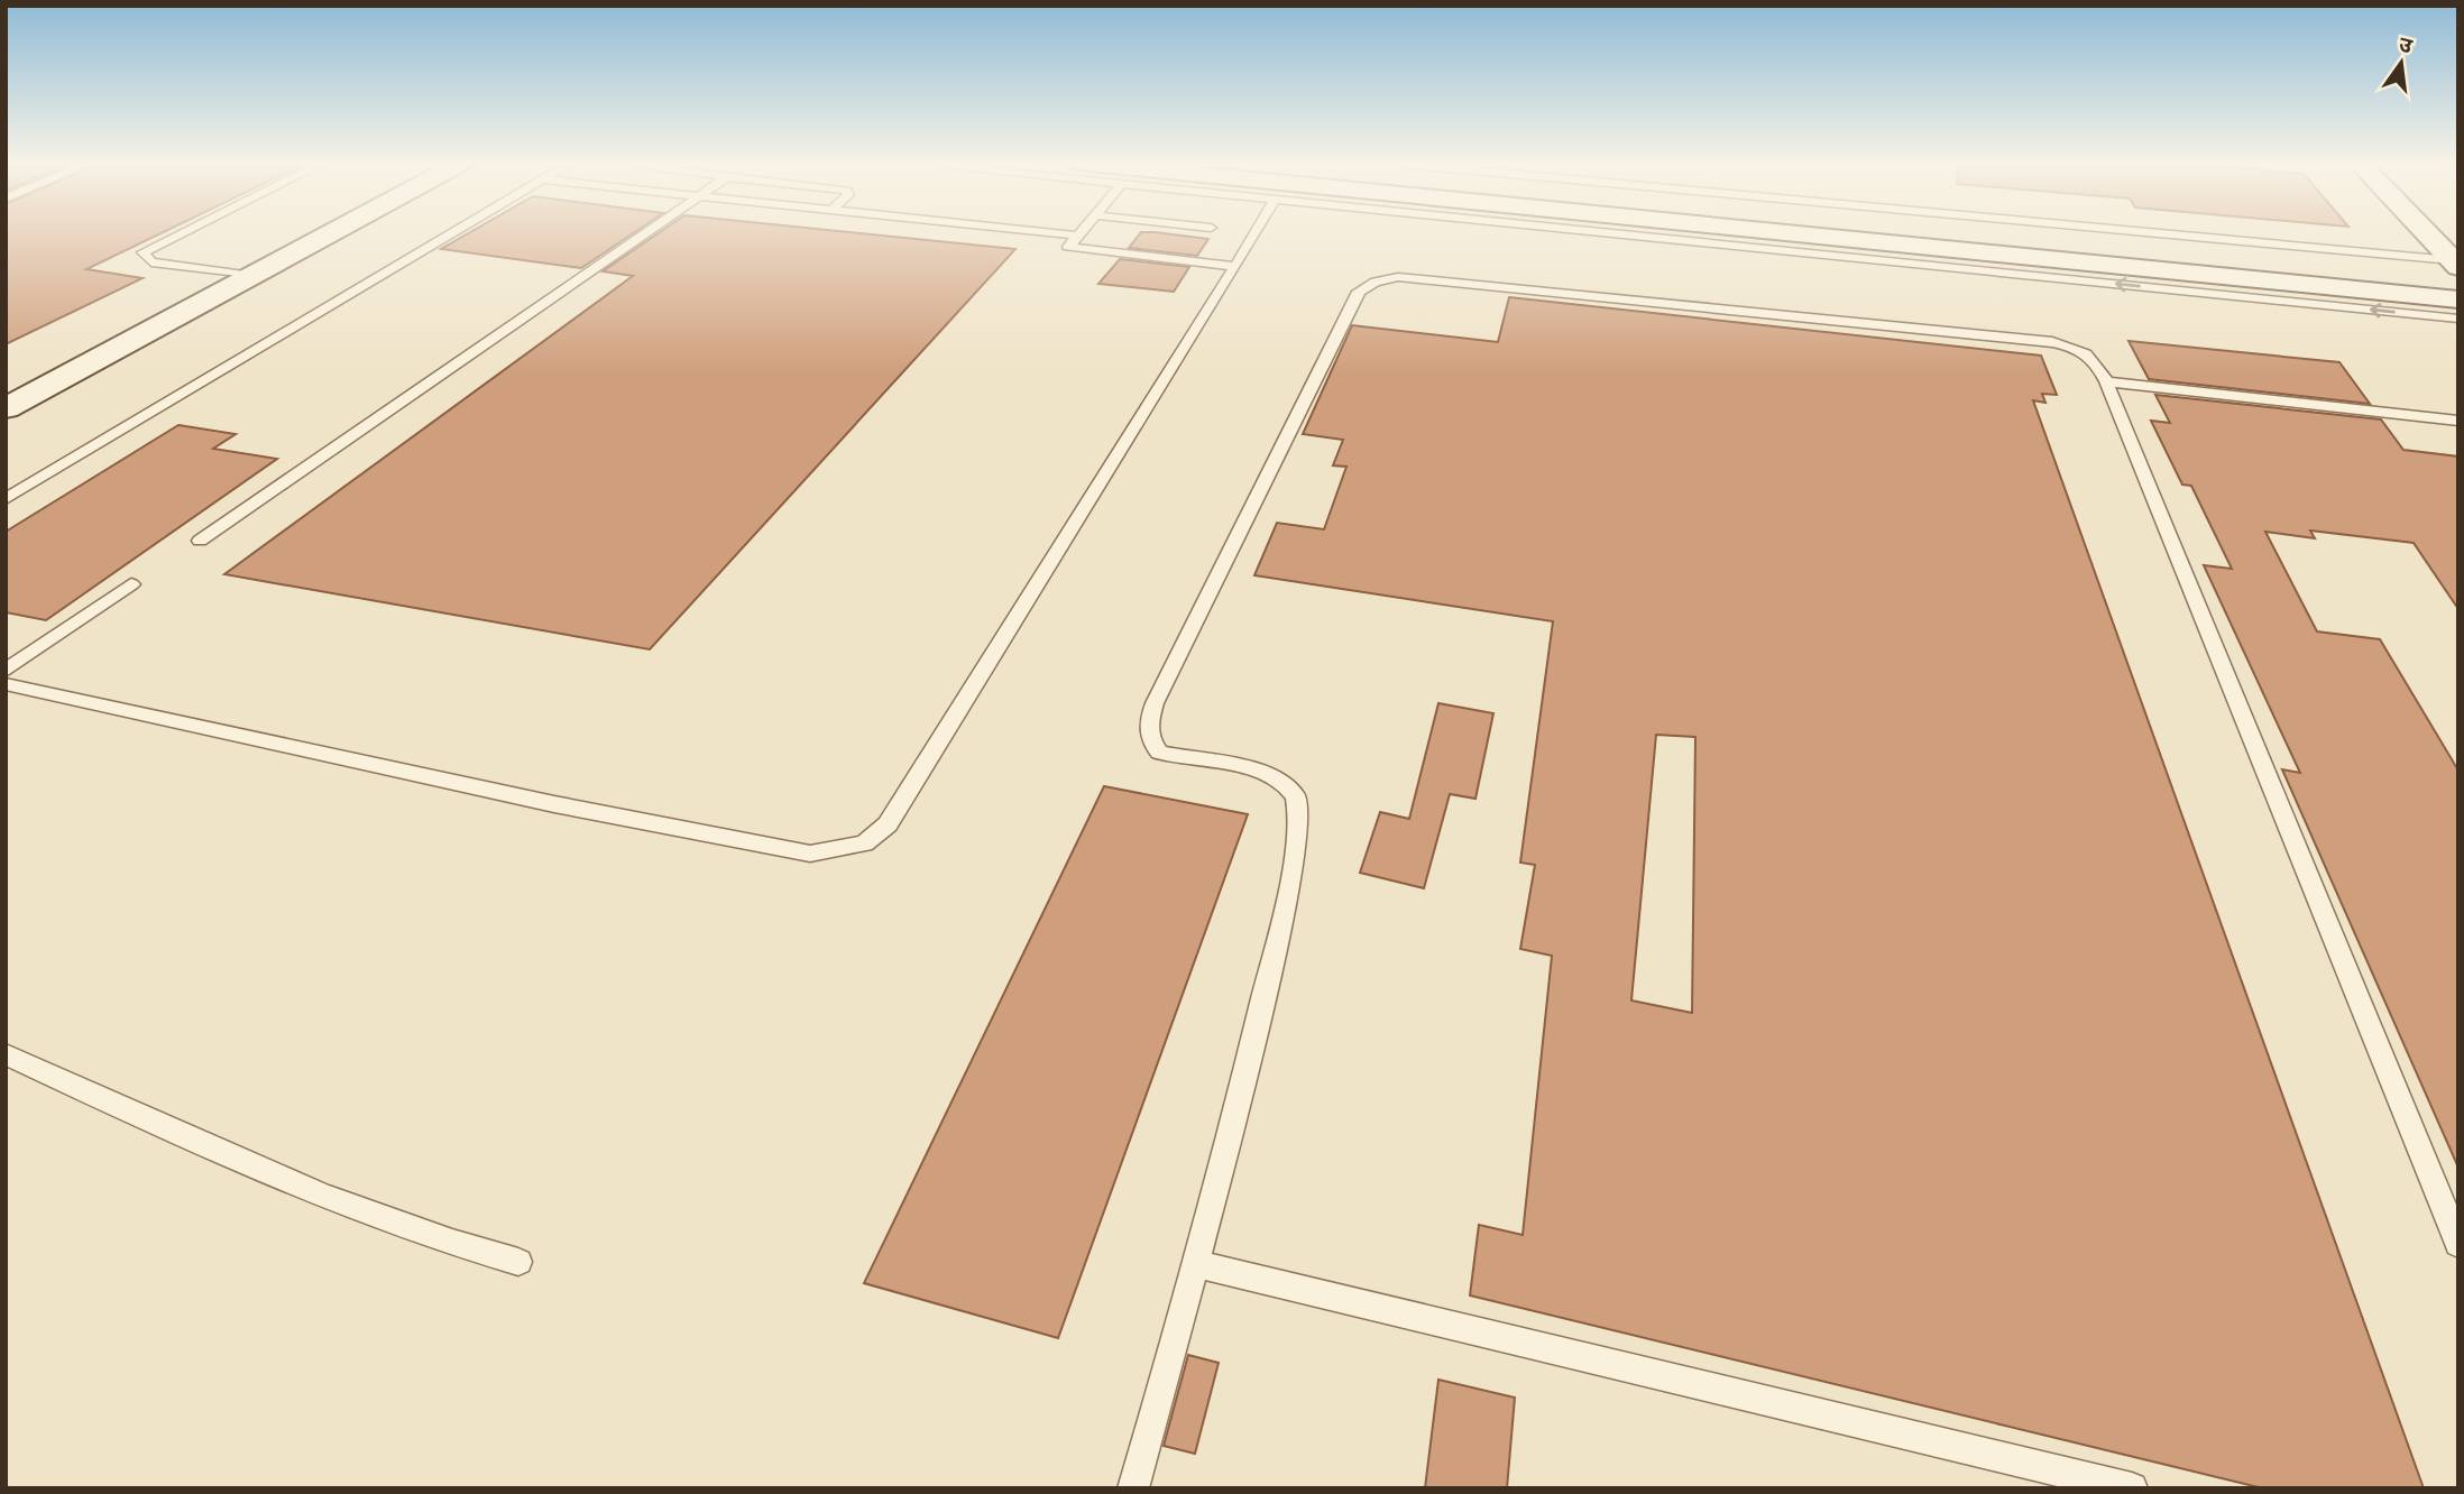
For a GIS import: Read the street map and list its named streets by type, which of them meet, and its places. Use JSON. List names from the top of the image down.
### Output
{
  "north": "top"
}
